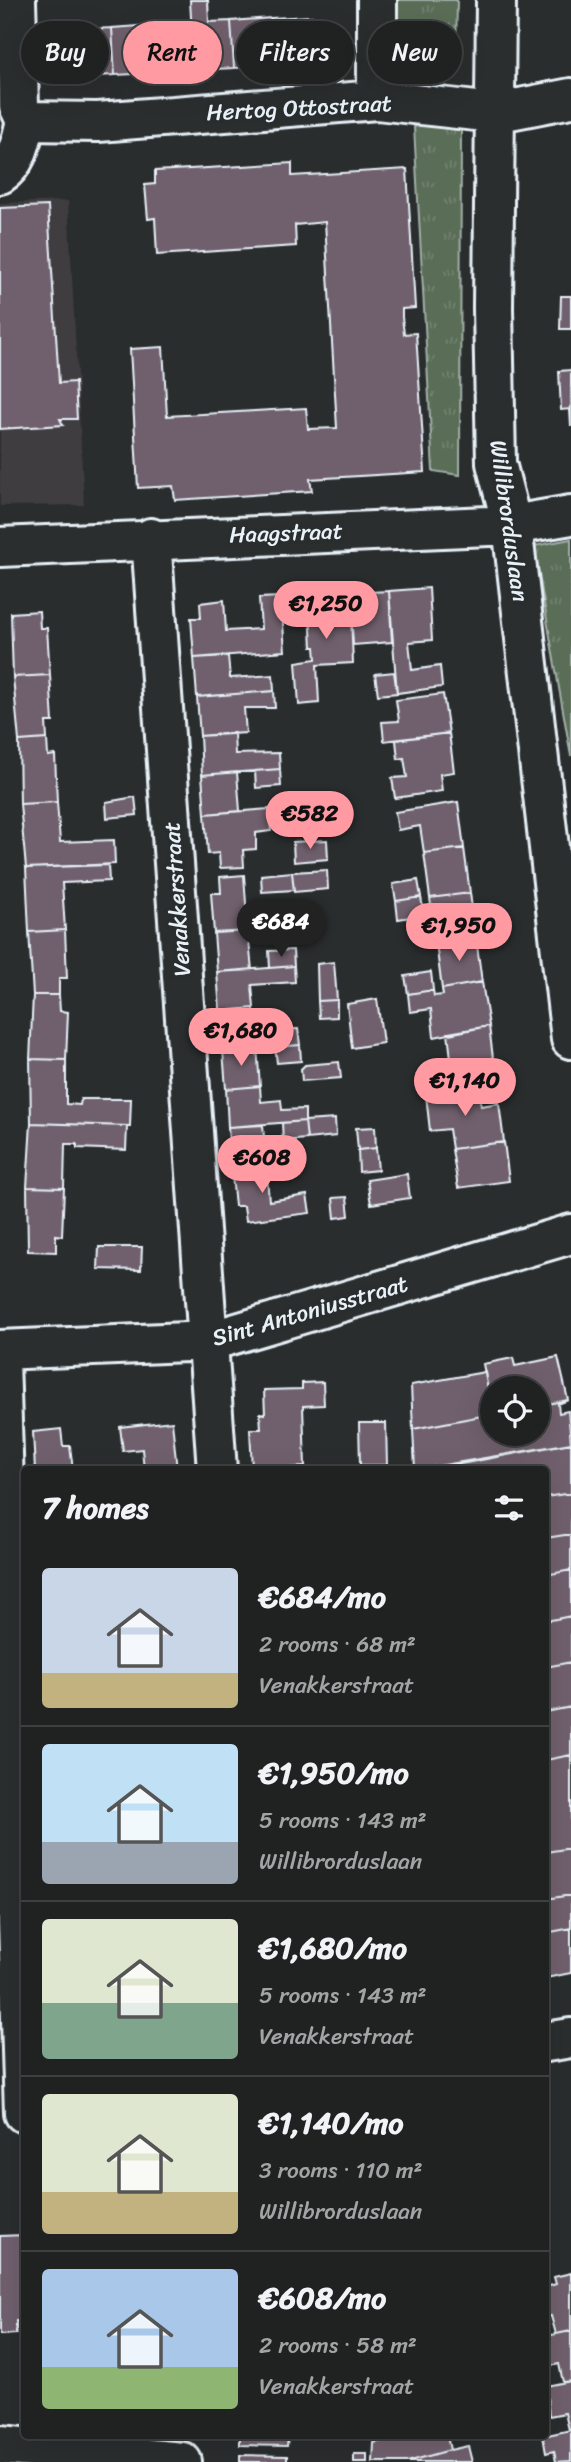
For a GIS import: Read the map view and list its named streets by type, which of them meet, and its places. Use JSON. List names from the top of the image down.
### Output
{
  "streets": {
    "street": [
      "Hertog Ottostraat",
      "Willibrorduslaan",
      "Haagstraat",
      "Venakkerstraat",
      "Sint Antoniusstraat"
    ]
  },
  "crossings": [
    ["Hertog Ottostraat", "Willibrorduslaan"],
    ["Willibrorduslaan", "Haagstraat"],
    ["Haagstraat", "Venakkerstraat"],
    ["Venakkerstraat", "Sint Antoniusstraat"]
  ],
  "page": {
    "chip": [
      "Buy",
      "Rent",
      "Filters",
      "New"
    ],
    "price": [
      "€1,250",
      "€582",
      "€684",
      "€1,950",
      "€1,680",
      "€1,140",
      "€608"
    ],
    "heading": "7 homes",
    "list": [
      {
        "name": "€684/mo",
        "note": "2 rooms · 68 m² · Venakkerstraat"
      },
      {
        "name": "€1,950/mo",
        "note": "5 rooms · 143 m² · Willibrorduslaan"
      },
      {
        "name": "€1,680/mo",
        "note": "5 rooms · 143 m² · Venakkerstraat"
      },
      {
        "name": "€1,140/mo",
        "note": "3 rooms · 110 m² · Willibrorduslaan"
      },
      {
        "name": "€608/mo",
        "note": "2 rooms · 58 m² · Venakkerstraat"
      }
    ]
  }
}
